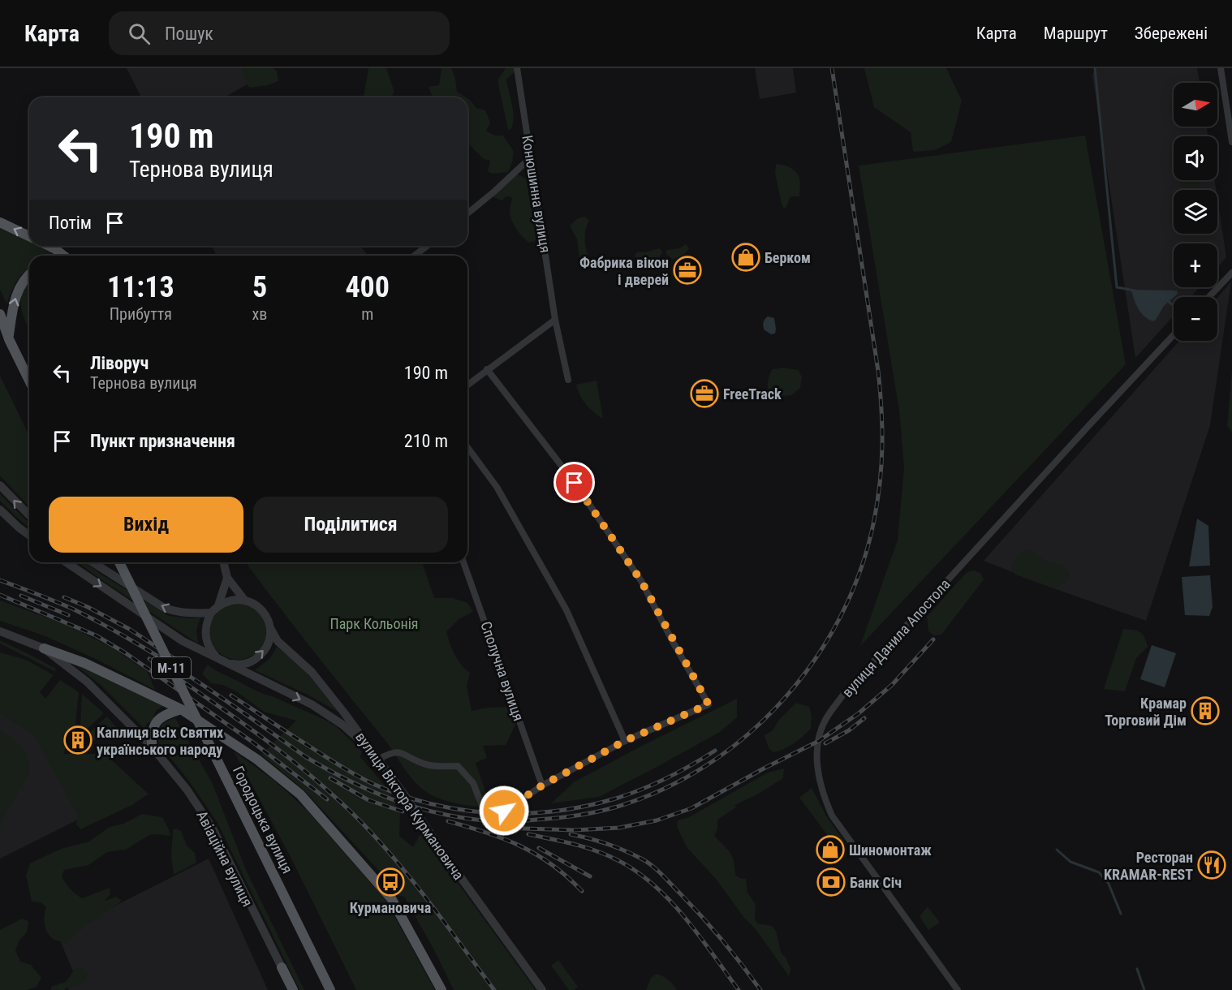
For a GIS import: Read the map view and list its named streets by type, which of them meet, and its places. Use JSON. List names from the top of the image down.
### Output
{
  "streets": {
    "main road": ["М-11", "Городоцька вулиця"],
    "street": [
      "Конюшинна вулиця",
      "вулиця Данила Апостола",
      "Сполучна вулиця",
      "вулиця Віктора Курмановича",
      "Авіаційна вулиця"
    ]
  },
  "parks": ["Парк Кольонія"],
  "places": {
    "shop": ["Берком", "Шиномонтаж"],
    "office": ["Фабрика вікон і дверей", "FreeTrack"],
    "building": ["Крамар Торговий Дім", "Каплиця всіх Святих українського народу"],
    "restaurant": ["Ресторан KRAMAR-REST"],
    "bus stop": ["Курмановича"],
    "bank": ["Банк Січ"]
  },
  "north": "right",
  "page": {
    "header": "Карта",
    "search": "Пошук",
    "nav": ["Карта", "Маршрут", "Збережені"],
    "map_buttons": ["+", "−"],
    "turn": ["190 m", "Тернова вулиця"],
    "then": "Потім",
    "eta": [
      "11:13",
      "Прибуття",
      "5",
      "хв",
      "400",
      "m"
    ],
    "list": [
      {
        "name": "Ліворуч",
        "note": "Тернова вулиця",
        "value": "190 m"
      },
      {
        "name": "Пункт призначення",
        "value": "210 m"
      }
    ],
    "buttons": ["Вихід", "Поділитися"]
  }
}
